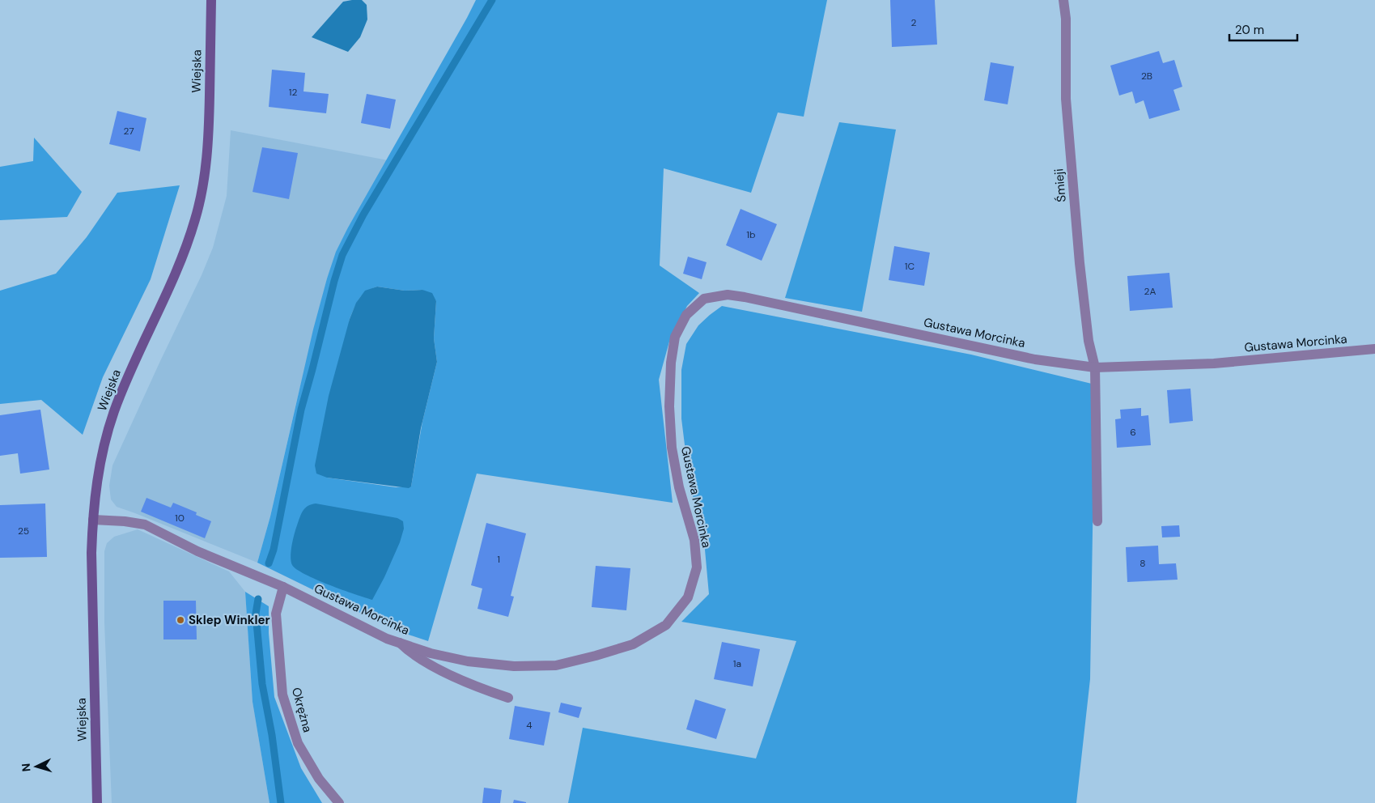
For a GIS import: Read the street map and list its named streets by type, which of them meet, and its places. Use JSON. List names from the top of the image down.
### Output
{
  "streets": {
    "street": [
      "Wiejska",
      "Śmieji",
      "Gustawa Morcinka",
      "Okrężna"
    ]
  },
  "crossings": [
    ["Wiejska", "Gustawa Morcinka"],
    ["Śmieji", "Gustawa Morcinka"],
    ["Gustawa Morcinka", "Okrężna"]
  ],
  "places": ["Sklep Winkler"],
  "house_numbers": [
    "2",
    "2B",
    "12",
    "27",
    "1b",
    "1C",
    "2A",
    "6",
    "10",
    "25",
    "1",
    "8",
    "1a",
    "4"
  ],
  "scale_bar": "20 m",
  "north": "left"
}
